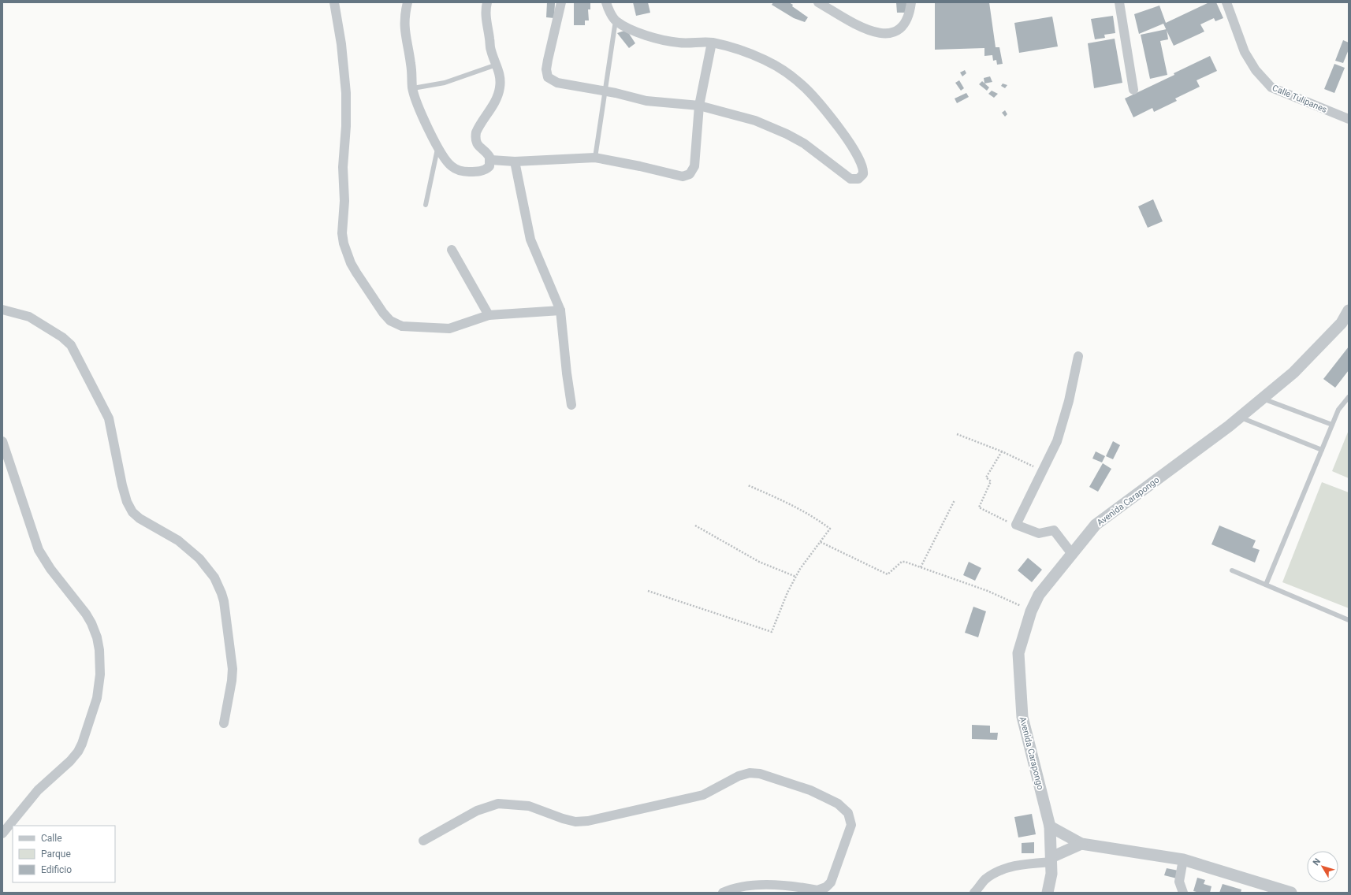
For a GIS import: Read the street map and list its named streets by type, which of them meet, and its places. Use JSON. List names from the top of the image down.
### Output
{
  "streets": {
    "street": ["Calle Tulipanes", "Avenida Carapongo"]
  },
  "legend": ["Calle", "Parque", "Edificio"],
  "north": "top left"
}
